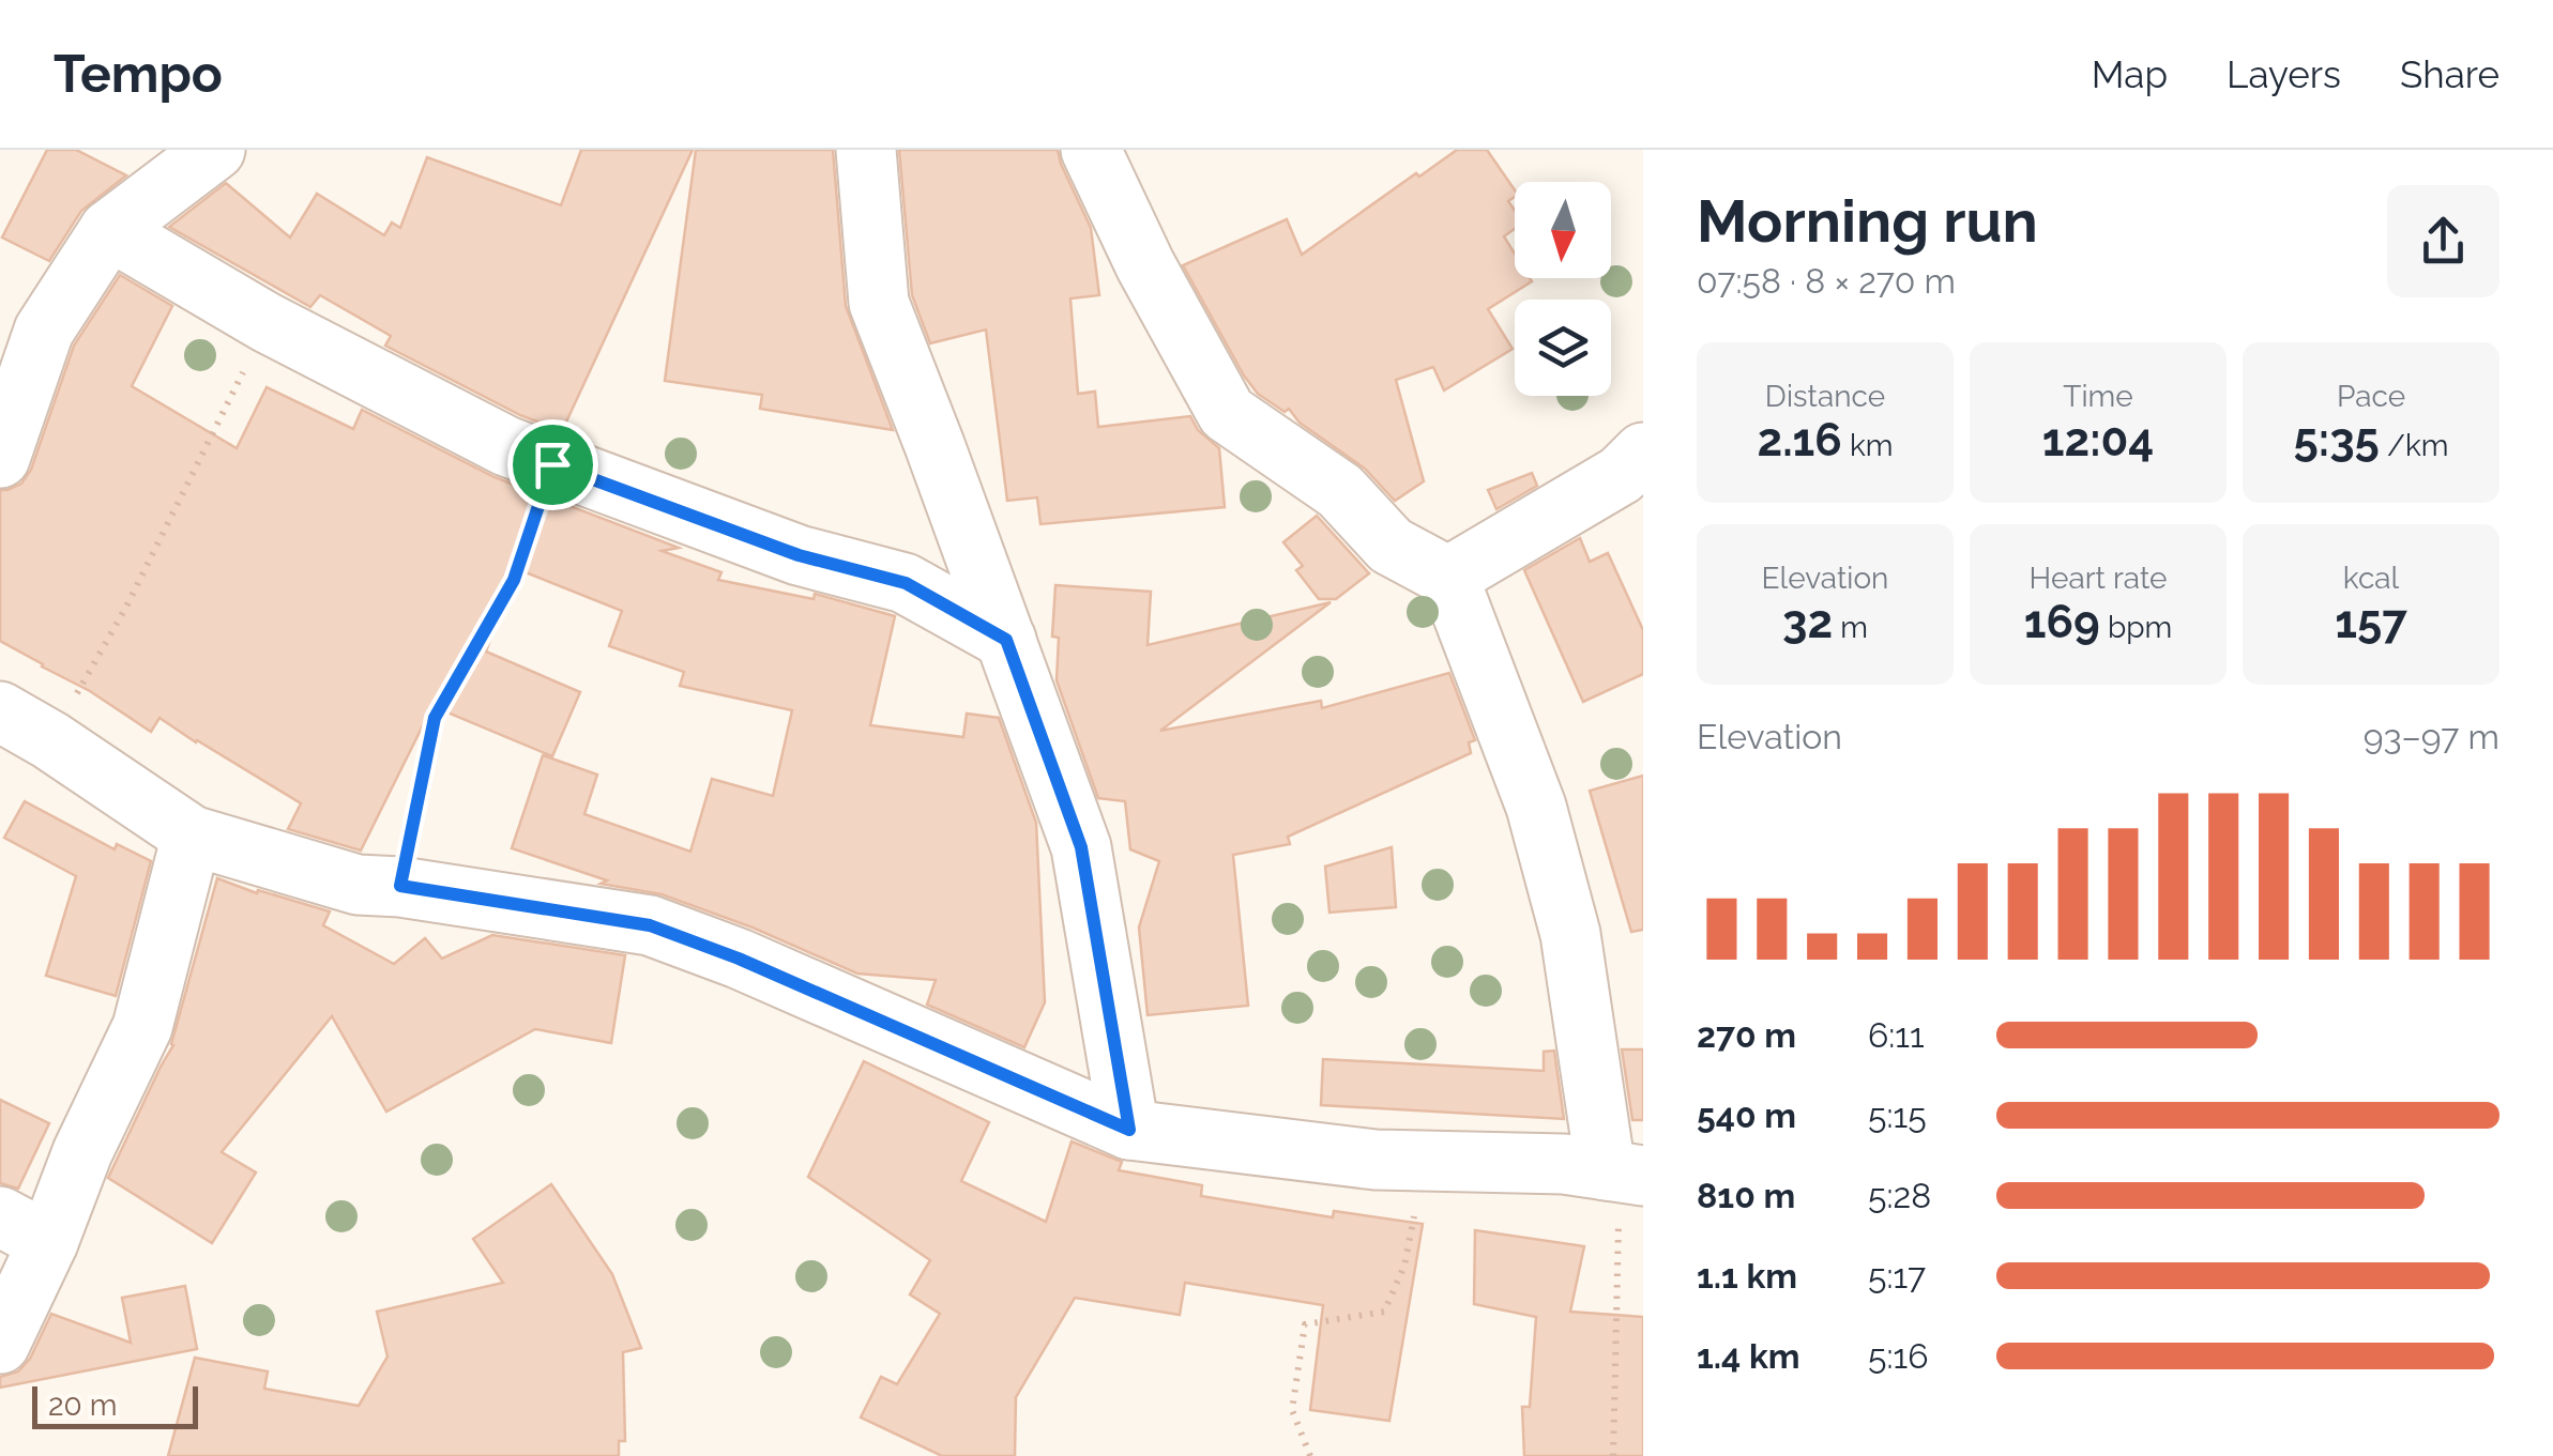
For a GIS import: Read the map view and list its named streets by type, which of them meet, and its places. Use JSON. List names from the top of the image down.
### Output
{
  "scale_bar": "20 m",
  "north": "bottom",
  "page": {
    "header": "Tempo",
    "nav": ["Map", "Layers", "Share"],
    "heading": ["Morning run", "07:58 · 8 × 270 m"],
    "stats": [
      ["Distance", "2.16 km"],
      ["Time", "12:04"],
      ["Pace", "5:35 /km"],
      ["Elevation", "32 m"],
      ["Heart rate", "169 bpm"],
      ["kcal", "157"]
    ],
    "chart": ["Elevation", "93–97 m"],
    "list": [
      {
        "name": "270 m",
        "note": "6:11"
      },
      {
        "name": "540 m",
        "note": "5:15"
      },
      {
        "name": "810 m",
        "note": "5:28"
      },
      {
        "name": "1.1 km",
        "note": "5:17"
      },
      {
        "name": "1.4 km",
        "note": "5:16"
      }
    ],
    "scale": "20 m"
  }
}
